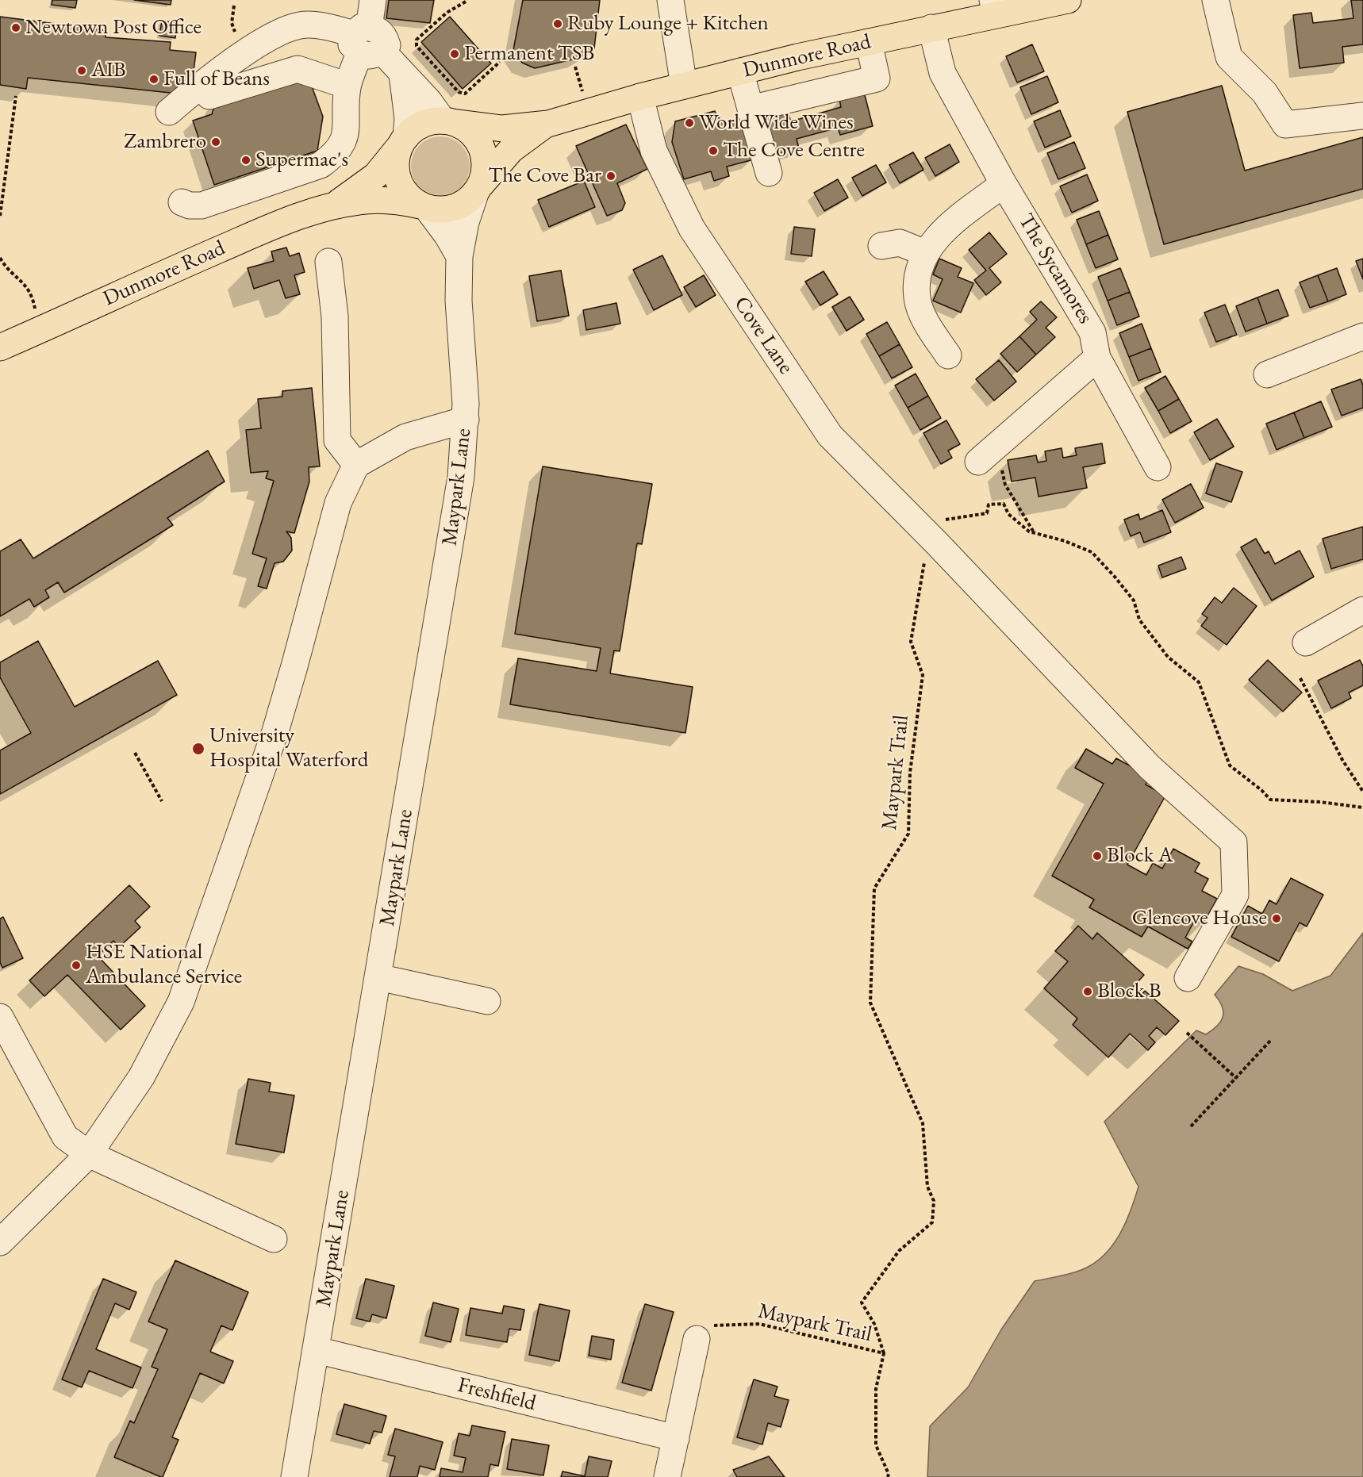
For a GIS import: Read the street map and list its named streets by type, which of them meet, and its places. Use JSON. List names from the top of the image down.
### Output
{
  "streets": {
    "main road": ["Dunmore Road"],
    "street": [
      "The Sycamores",
      "Cove Lane",
      "Maypark Lane",
      "Freshfield"
    ],
    "path": ["Maypark Trail"]
  },
  "crossings": [
    ["Dunmore Road", "The Sycamores"],
    ["Dunmore Road", "Cove Lane"],
    ["Dunmore Road", "Maypark Lane"],
    ["Cove Lane", "Maypark Trail"],
    ["Maypark Lane", "Freshfield"]
  ],
  "places": [
    "Ruby Lounge + Kitchen",
    "Newtown Post Office",
    "Permanent TSB",
    "AIB",
    "Full of Beans",
    "World Wide Wines",
    "Zambrero",
    "The Cove Centre",
    "Supermac's",
    "The Cove Bar",
    "University Hospital Waterford",
    "Block A",
    "Glencove House",
    "HSE National Ambulance Service",
    "Block B"
  ]
}
